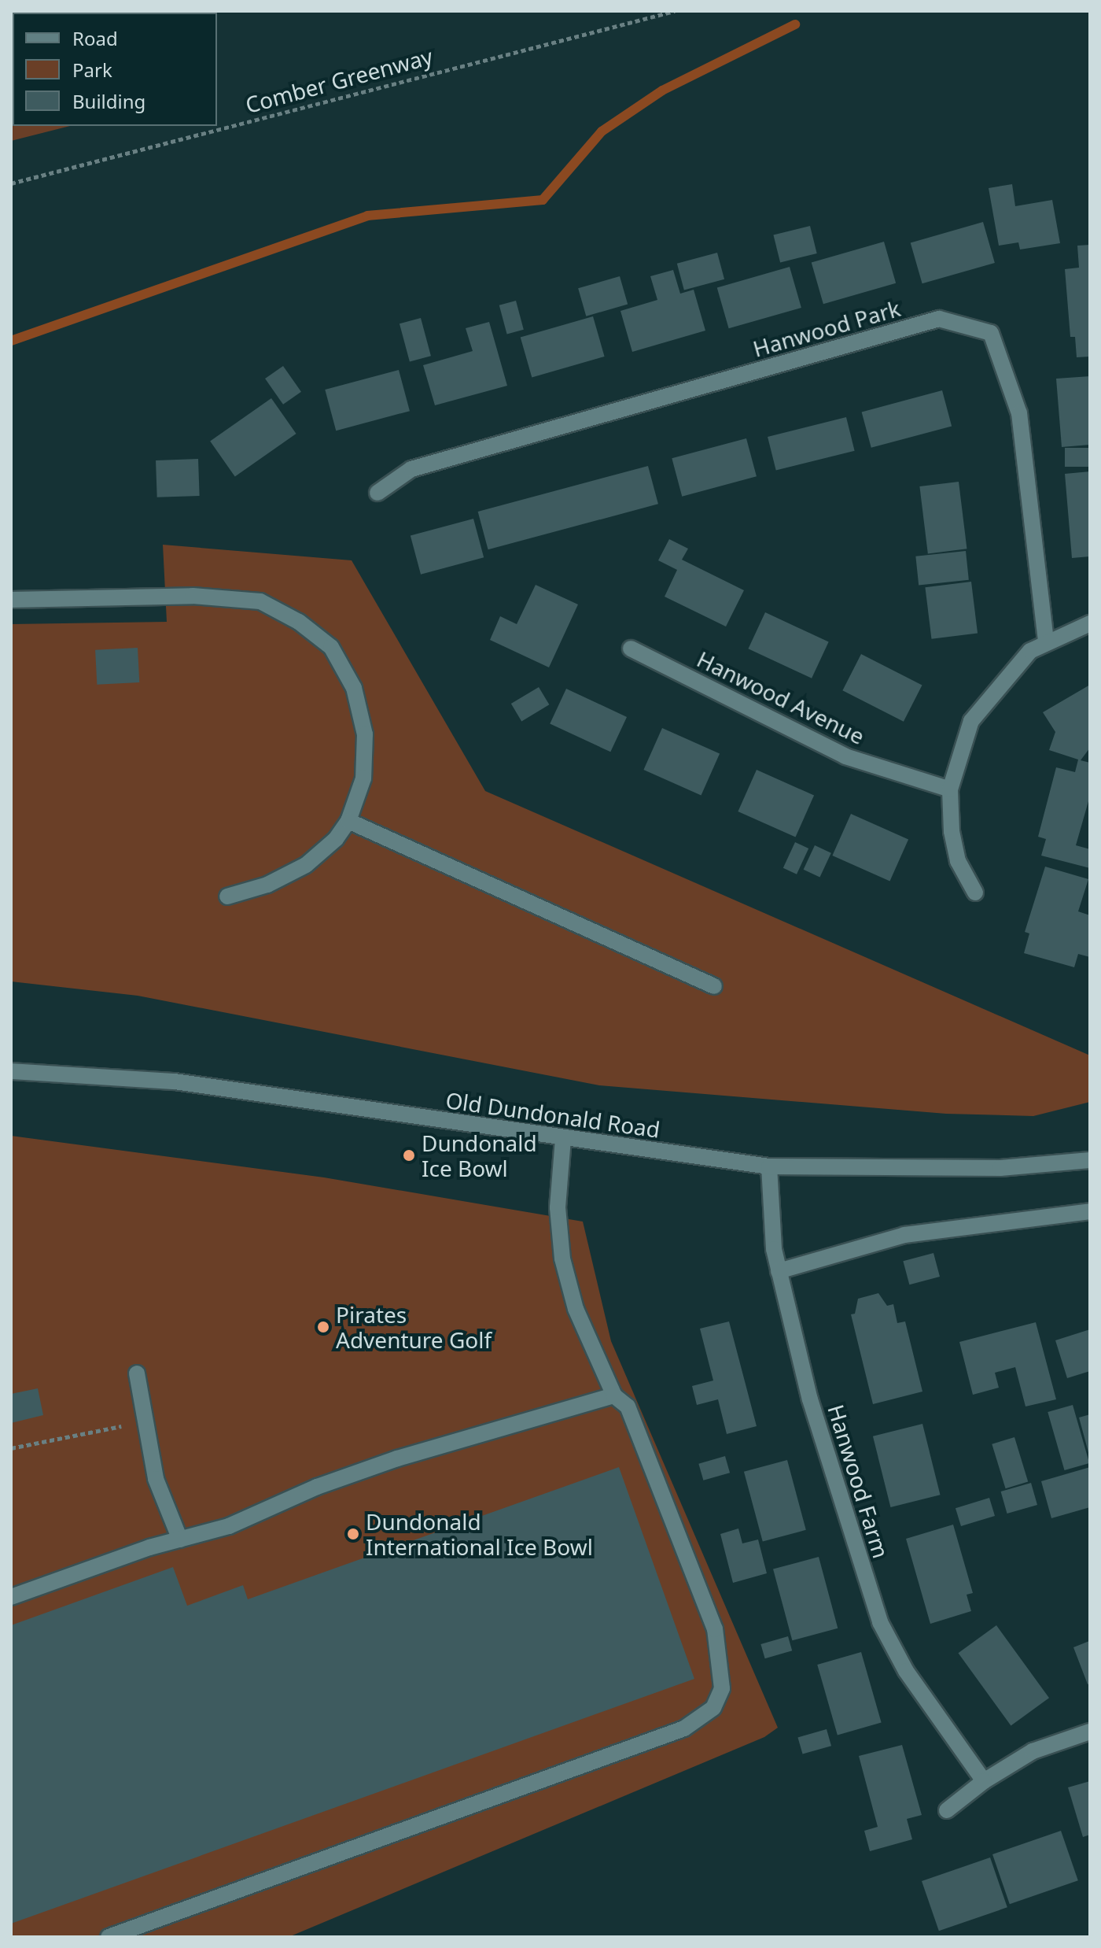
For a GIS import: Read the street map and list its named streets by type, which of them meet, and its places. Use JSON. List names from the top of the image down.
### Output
{
  "streets": {
    "street": [
      "Hanwood Park",
      "Hanwood Avenue",
      "Old Dundonald Road",
      "Hanwood Farm"
    ],
    "path": ["Comber Greenway"]
  },
  "crossings": [
    ["Old Dundonald Road", "Hanwood Farm"]
  ],
  "places": ["Dundonald Ice Bowl", "Pirates Adventure Golf", "Dundonald International Ice Bowl"],
  "legend": ["Road", "Park", "Building"]
}
